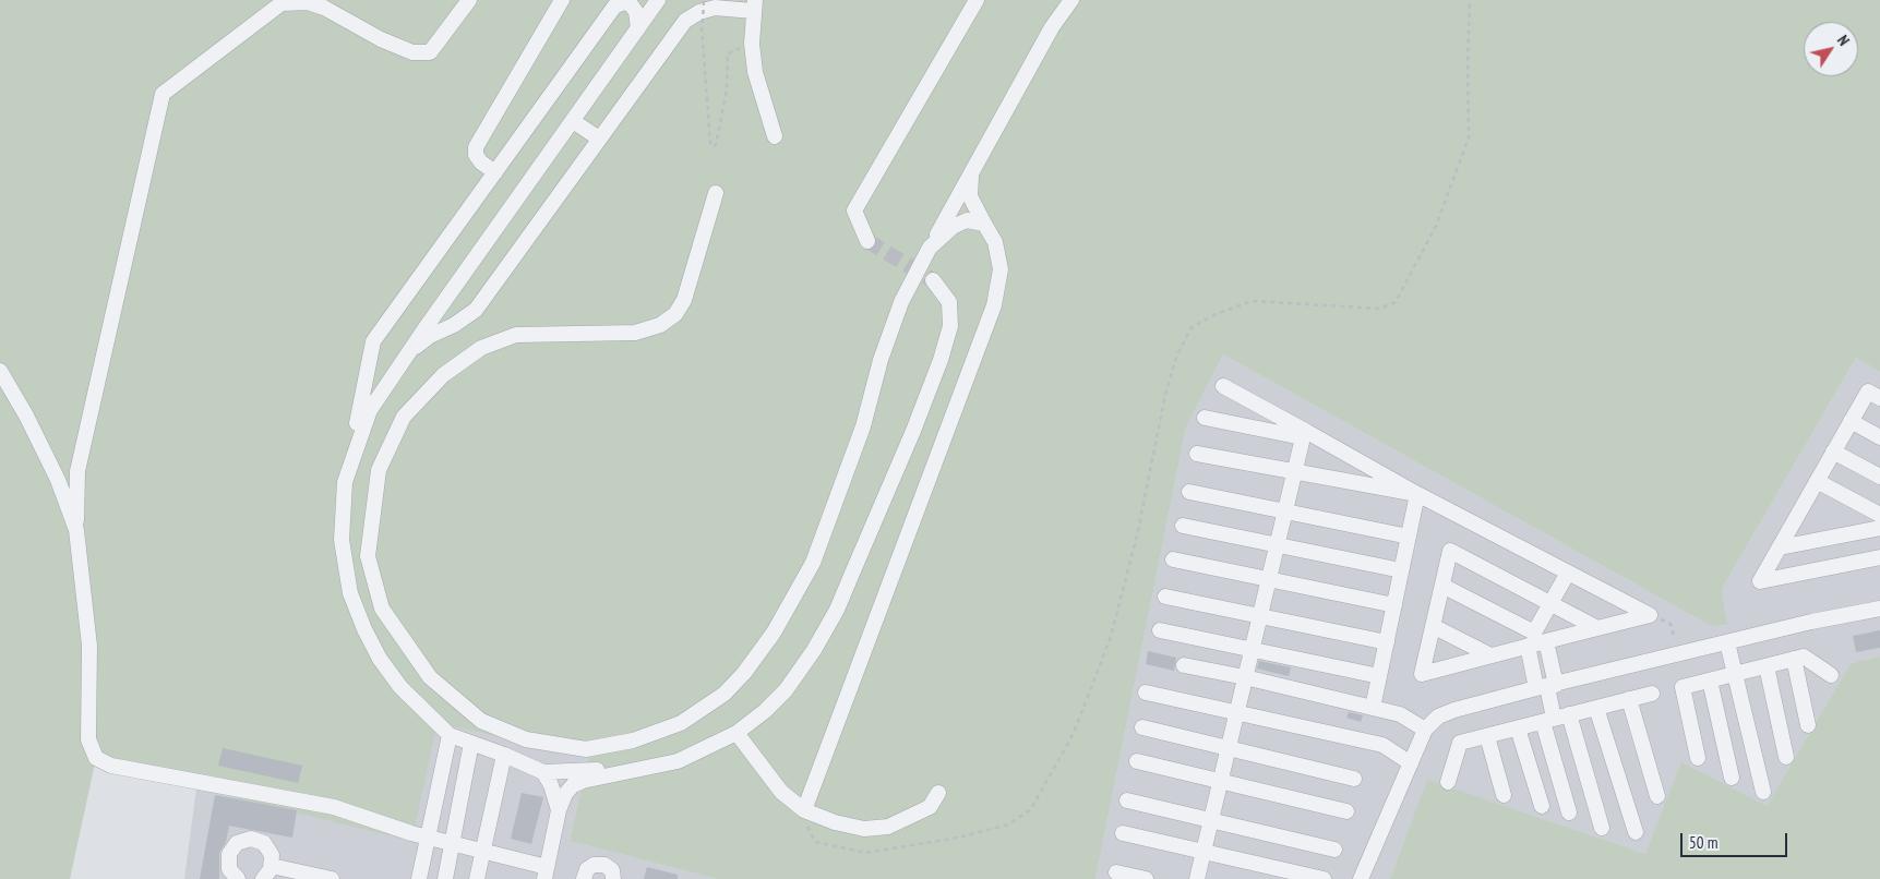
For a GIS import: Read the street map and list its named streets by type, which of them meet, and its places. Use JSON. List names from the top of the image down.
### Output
{
  "scale_bar": "50 m",
  "north": "top right"
}
